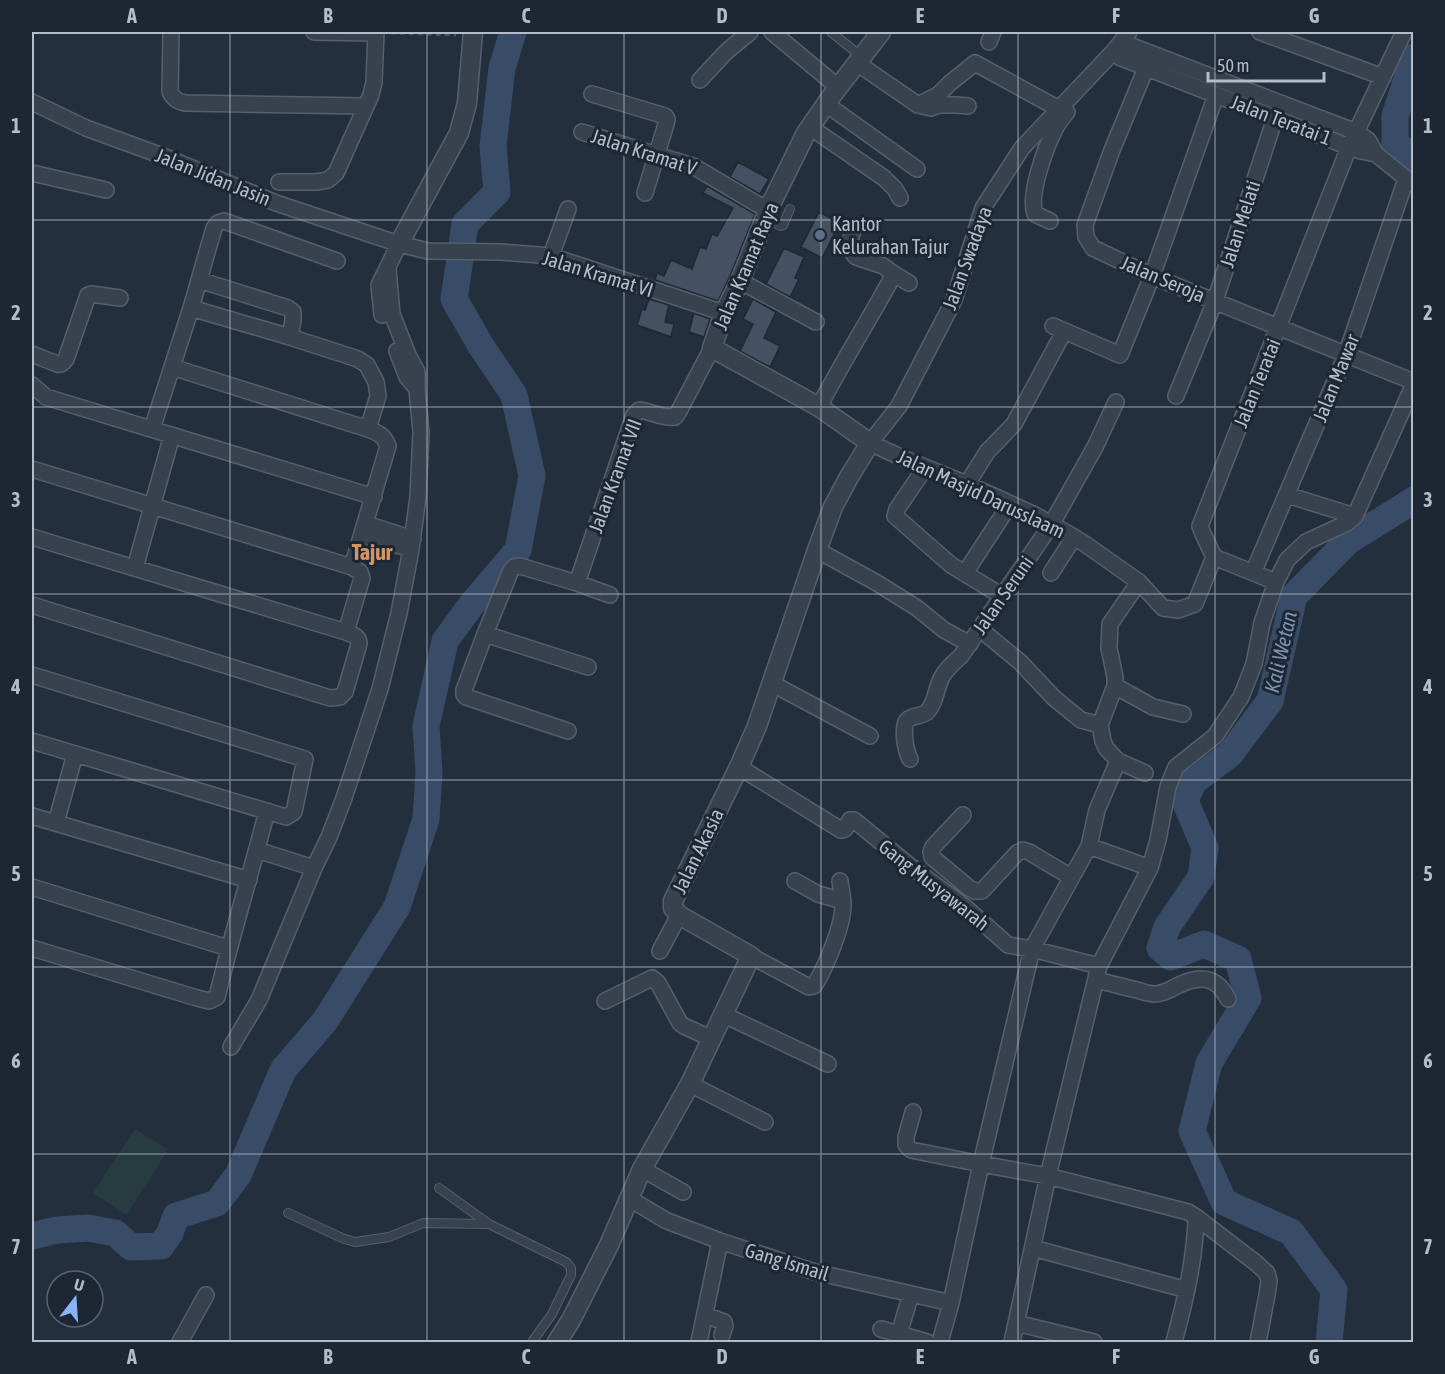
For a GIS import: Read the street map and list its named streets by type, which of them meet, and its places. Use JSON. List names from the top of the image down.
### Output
{
  "streets": {
    "street": [
      "Jalan Teratai 1",
      "Jalan Kramat V",
      "Jalan Jidan Jasin",
      "Jalan Melati",
      "Jalan Swadaya",
      "Jalan Kramat Raya",
      "Jalan Kramat VI",
      "Jalan Seroja",
      "Jalan Mawar",
      "Jalan Teratai",
      "Jalan Kramat VII",
      "Jalan Masjid Darusslaam",
      "Jalan Seruni",
      "Jalan Akasia",
      "Gang Musyawarah",
      "Gang Ismail"
    ]
  },
  "crossings": [
    ["Jalan Teratai 1", "Jalan Melati"],
    ["Jalan Teratai 1", "Jalan Swadaya"],
    ["Jalan Teratai 1", "Jalan Seroja"],
    ["Jalan Teratai 1", "Jalan Mawar"],
    ["Jalan Teratai 1", "Jalan Teratai"],
    ["Jalan Kramat V", "Jalan Kramat Raya"],
    ["Jalan Jidan Jasin", "Jalan Kramat VI"],
    ["Jalan Melati", "Jalan Seroja"],
    ["Jalan Swadaya", "Jalan Kramat Raya"],
    ["Jalan Swadaya", "Jalan Masjid Darusslaam"],
    ["Jalan Swadaya", "Jalan Akasia"],
    ["Jalan Kramat Raya", "Jalan Kramat VI"],
    ["Jalan Kramat Raya", "Jalan Kramat VII"],
    ["Jalan Kramat Raya", "Jalan Masjid Darusslaam"],
    ["Jalan Kramat Raya", "Jalan Akasia"],
    ["Jalan Seroja", "Jalan Mawar"],
    ["Jalan Seroja", "Jalan Teratai"],
    ["Jalan Teratai", "Jalan Masjid Darusslaam"],
    ["Jalan Masjid Darusslaam", "Jalan Seruni"],
    ["Jalan Masjid Darusslaam", "Jalan Akasia"],
    ["Jalan Akasia", "Gang Musyawarah"]
  ],
  "districts": ["Tajur"],
  "water": ["Kali Wetan"],
  "places": ["Kantor Kelurahan Tajur"],
  "scale_bar": "50 m",
  "north": "top",
  "grid": {
    "columns": [
      "A",
      "B",
      "C",
      "D",
      "E",
      "F",
      "G"
    ],
    "rows": [
      "1",
      "2",
      "3",
      "4",
      "5",
      "6",
      "7"
    ]
  }
}
